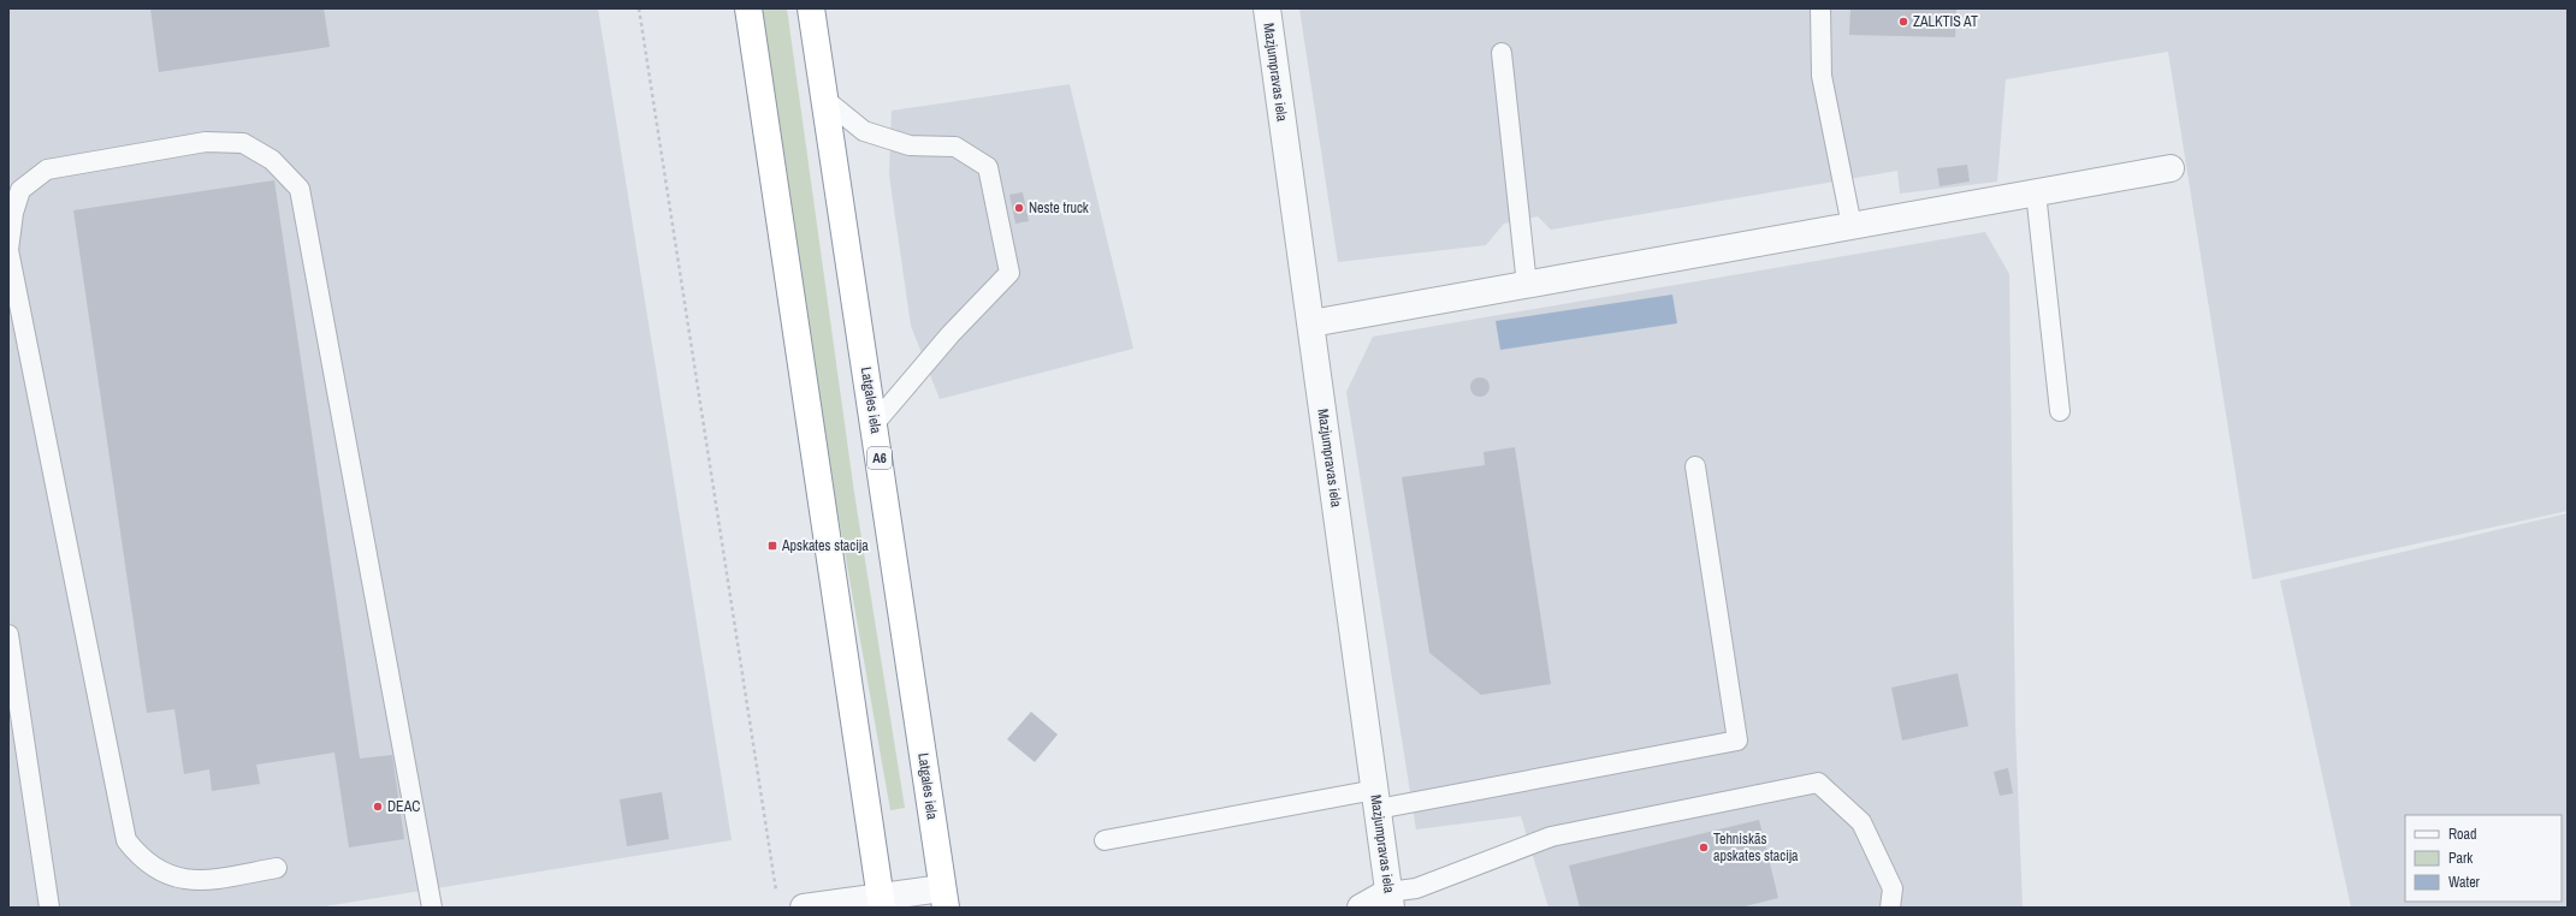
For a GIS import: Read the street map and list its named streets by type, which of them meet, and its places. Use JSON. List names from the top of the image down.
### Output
{
  "streets": {
    "highway": ["Latgales iela", "A6"],
    "street": ["Mazjumpravas iela"]
  },
  "places": {
    "other": [
      "ZALKTIS AT",
      "Neste truck",
      "DEAC",
      "Tehniskās apskates stacija"
    ],
    "transit": ["Apskates stacija"]
  },
  "legend": ["Road", "Park", "Water"]
}
